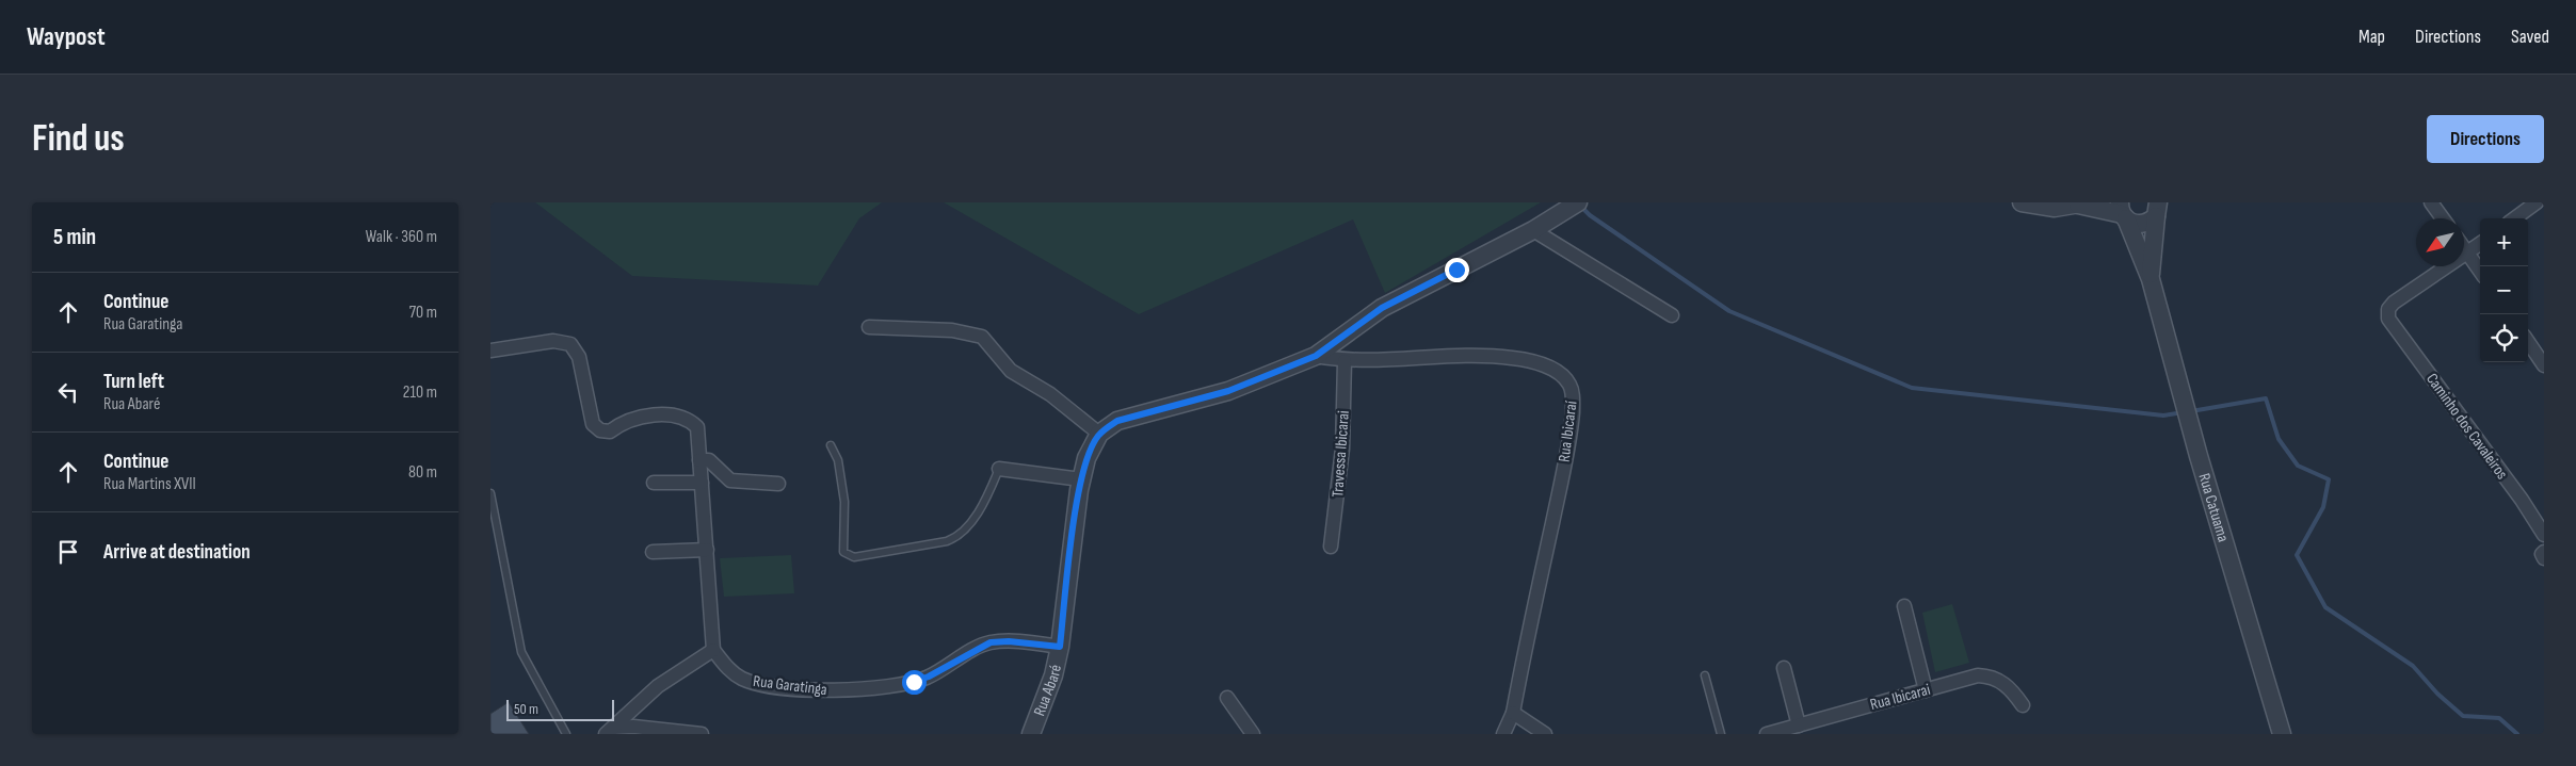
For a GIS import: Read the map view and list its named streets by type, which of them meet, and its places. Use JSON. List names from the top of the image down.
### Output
{
  "streets": {
    "street": [
      "Caminho dos Cavaleiros",
      "Rua Ibicaraí",
      "Travessa Ibicarai",
      "Rua Catuama",
      "Rua Garatinga",
      "Rua Abaré",
      "Rua Ibicarai"
    ]
  },
  "crossings": [
    ["Rua Ibicaraí", "Travessa Ibicarai"],
    ["Rua Ibicaraí", "Rua Abaré"],
    ["Rua Garatinga", "Rua Abaré"]
  ],
  "scale_bar": "50 m",
  "north": "bottom left",
  "page": {
    "header": "Waypost",
    "nav": ["Map", "Directions", "Saved"],
    "buttons": "Directions",
    "title": "Find us",
    "heading": ["5 min", "Walk · 360 m"],
    "map_buttons": ["+", "−"],
    "list": [
      ["Continue", "Rua Garatinga", "70 m"],
      ["Turn left", "Rua Abaré", "210 m"],
      ["Continue", "Rua Martins XVII", "80 m"],
      "Arrive at destination"
    ],
    "scale": "50 m"
  }
}
